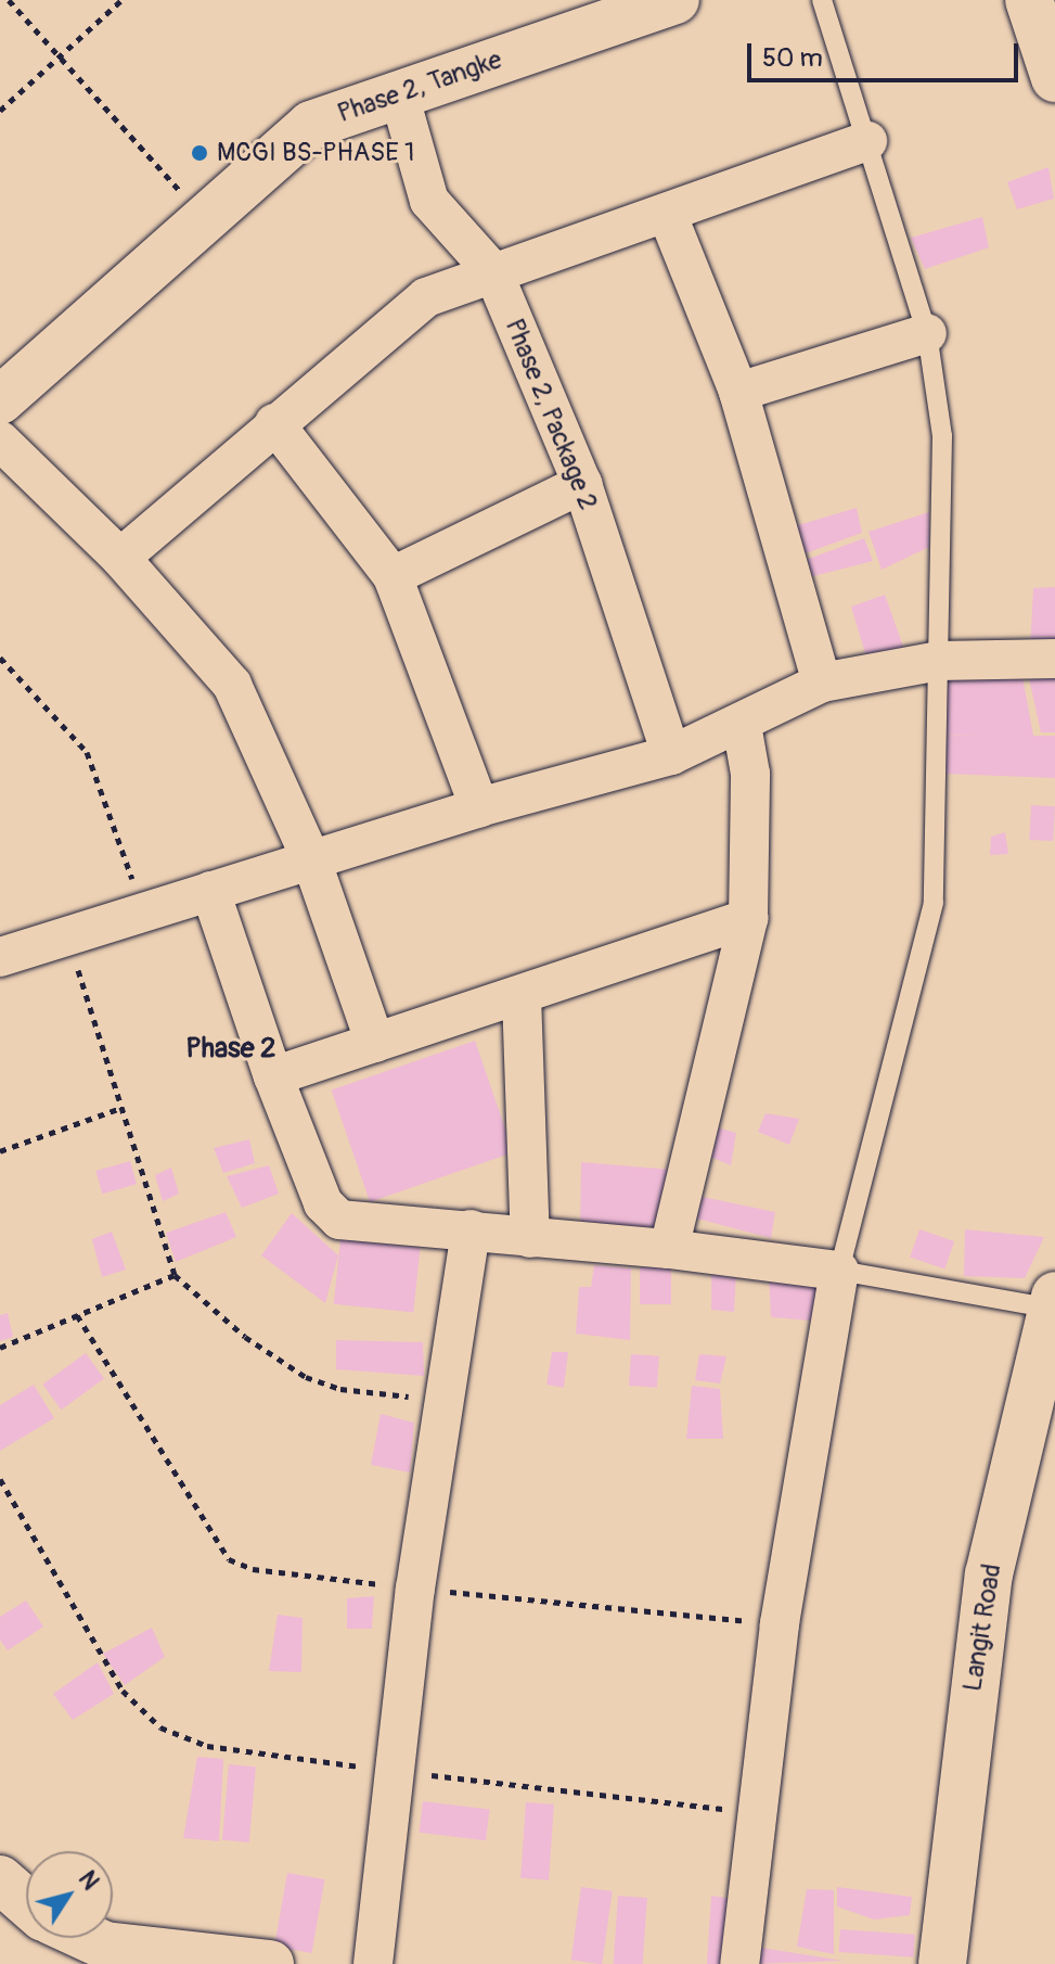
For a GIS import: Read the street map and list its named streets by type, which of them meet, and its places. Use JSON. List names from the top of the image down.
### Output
{
  "streets": {
    "street": ["Phase 2, Tangke", "Phase 2, Package 2", "Langit Road"]
  },
  "crossings": [
    ["Phase 2, Tangke", "Phase 2, Package 2"]
  ],
  "districts": ["Phase 2"],
  "places": ["MCGI BS-PHASE 1"],
  "scale_bar": "50 m",
  "north": "top right"
}
